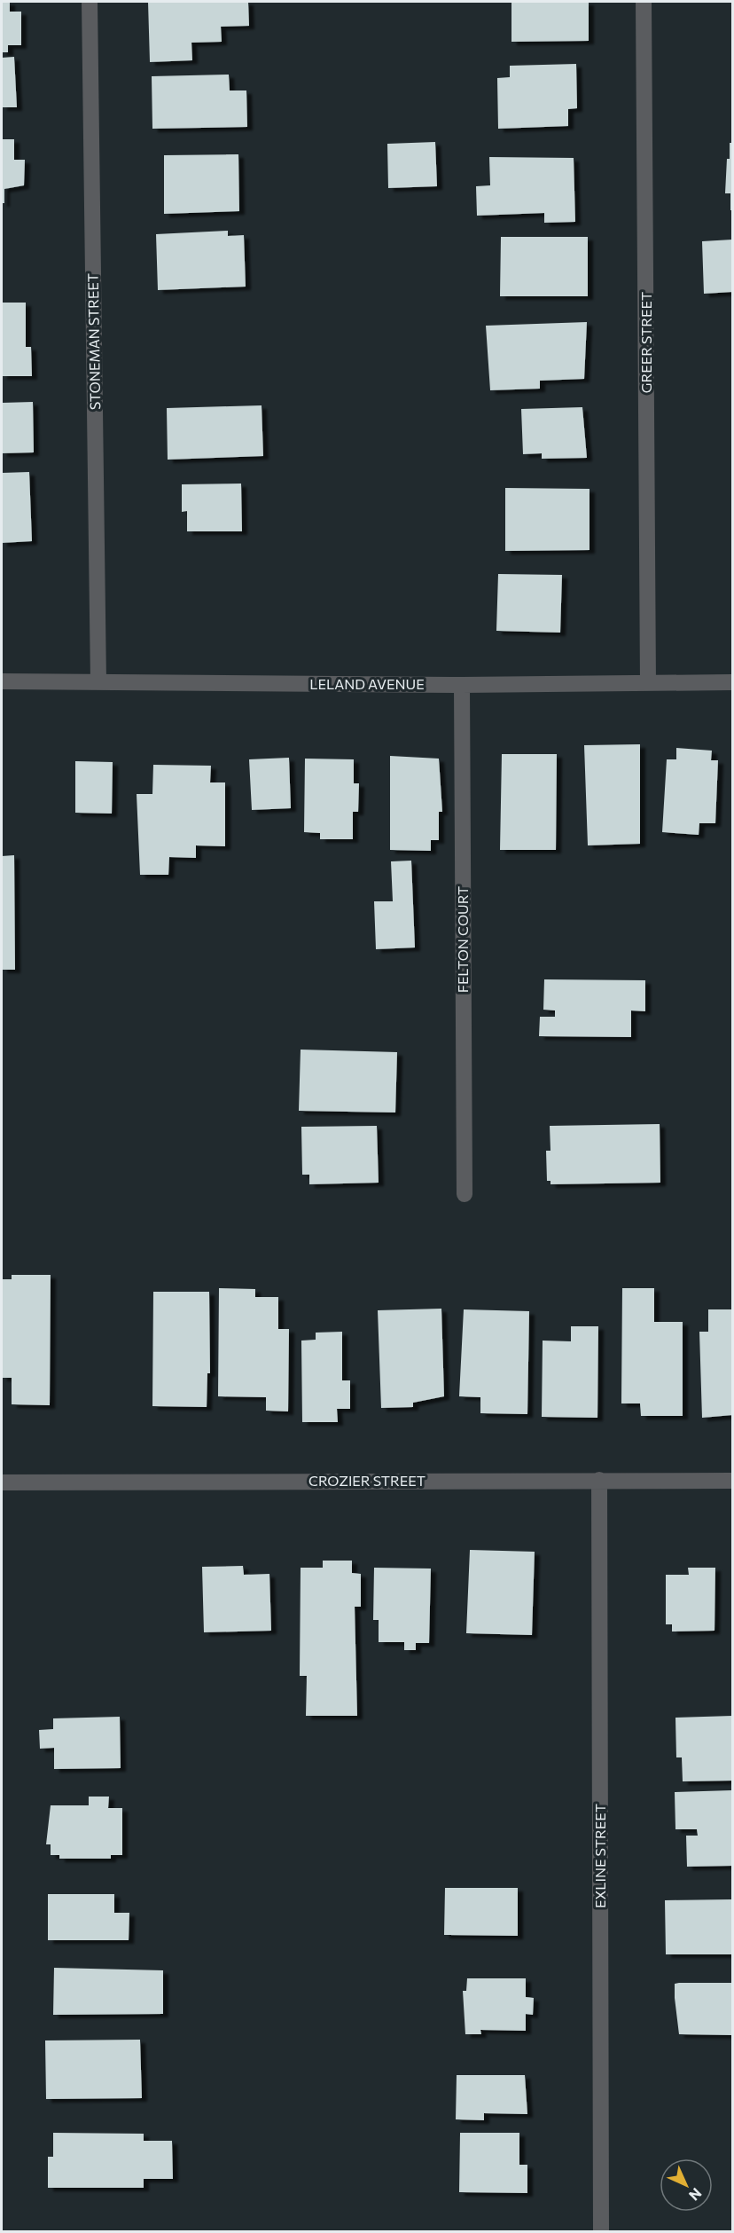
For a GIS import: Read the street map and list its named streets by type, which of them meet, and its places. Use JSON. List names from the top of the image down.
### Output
{
  "streets": {
    "street": [
      "STONEMAN STREET",
      "GREER STREET",
      "LELAND AVENUE",
      "FELTON COURT",
      "CROZIER STREET",
      "EXLINE STREET"
    ]
  },
  "crossings": [
    ["STONEMAN STREET", "LELAND AVENUE"],
    ["GREER STREET", "LELAND AVENUE"],
    ["LELAND AVENUE", "FELTON COURT"],
    ["CROZIER STREET", "EXLINE STREET"]
  ],
  "north": "bottom right"
}
